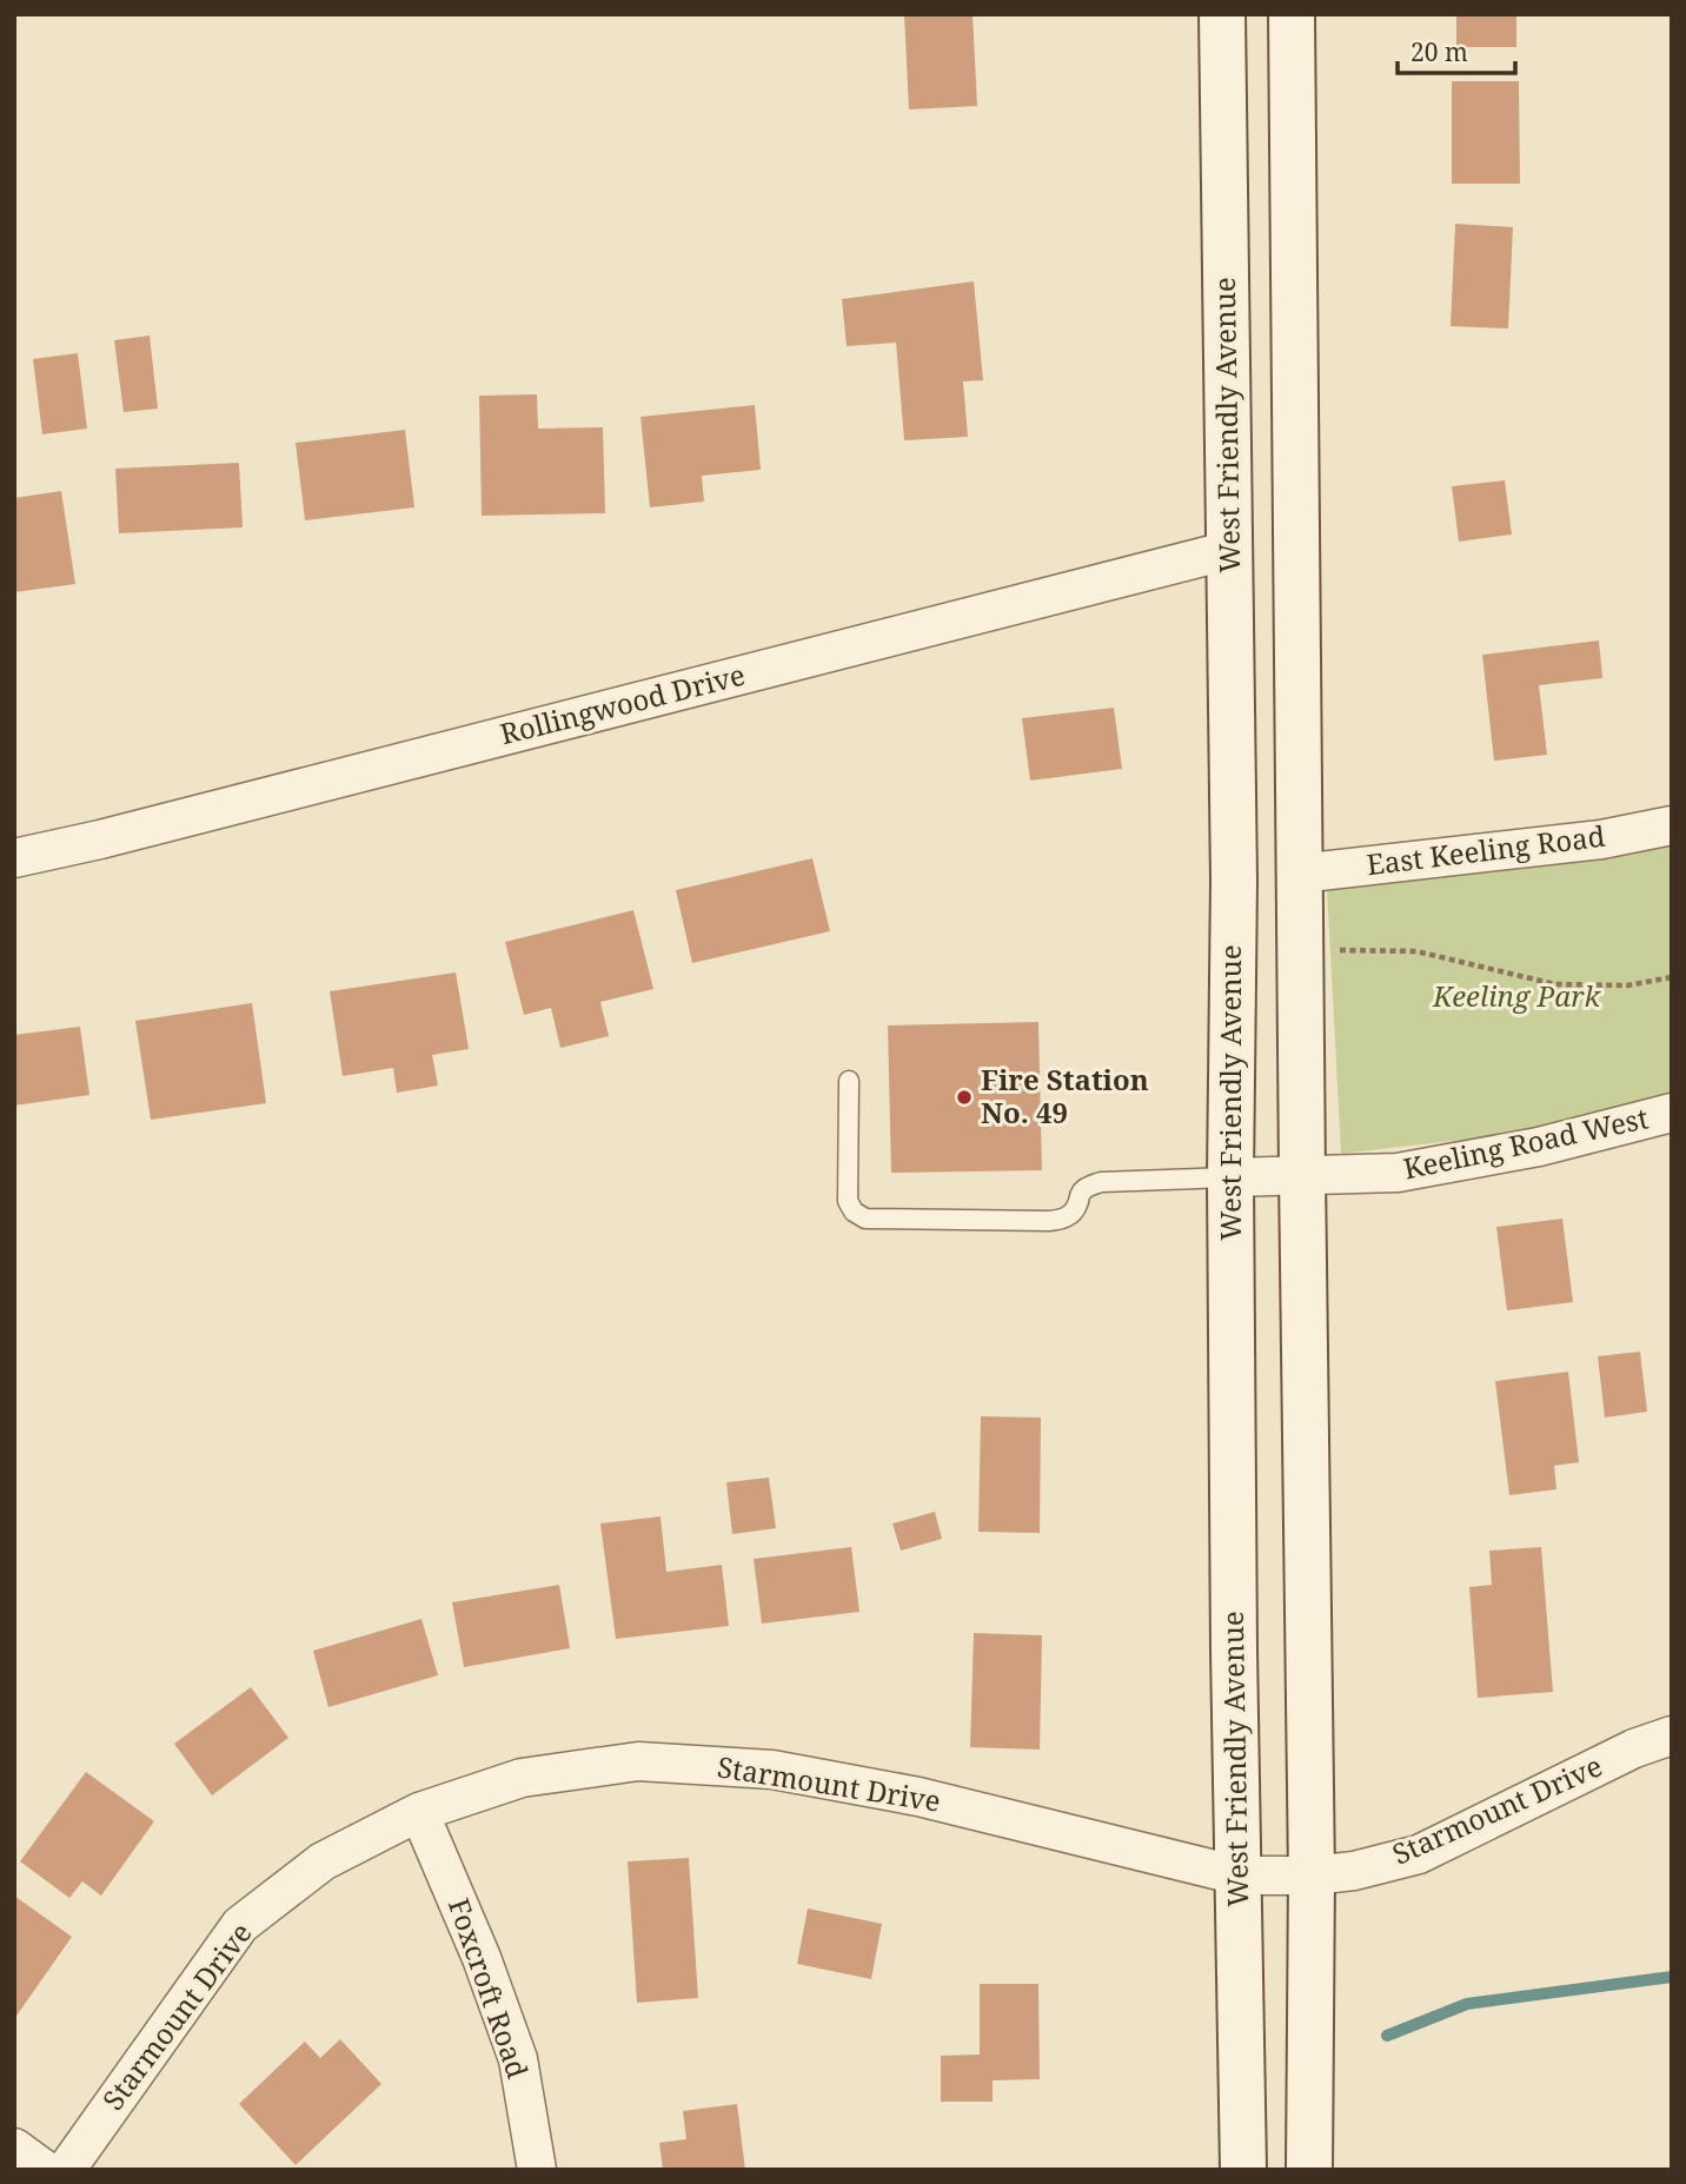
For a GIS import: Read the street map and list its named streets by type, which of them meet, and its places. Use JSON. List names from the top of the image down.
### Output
{
  "streets": {
    "main road": ["West Friendly Avenue"],
    "street": [
      "Rollingwood Drive",
      "East Keeling Road",
      "Keeling Road West",
      "Starmount Drive",
      "Foxcroft Road"
    ]
  },
  "crossings": [
    ["West Friendly Avenue", "Rollingwood Drive"],
    ["West Friendly Avenue", "Keeling Road West"],
    ["West Friendly Avenue", "Starmount Drive"],
    ["Starmount Drive", "Foxcroft Road"]
  ],
  "parks": ["Keeling Park"],
  "places": ["Fire Station No. 49"],
  "scale_bar": "20 m"
}
